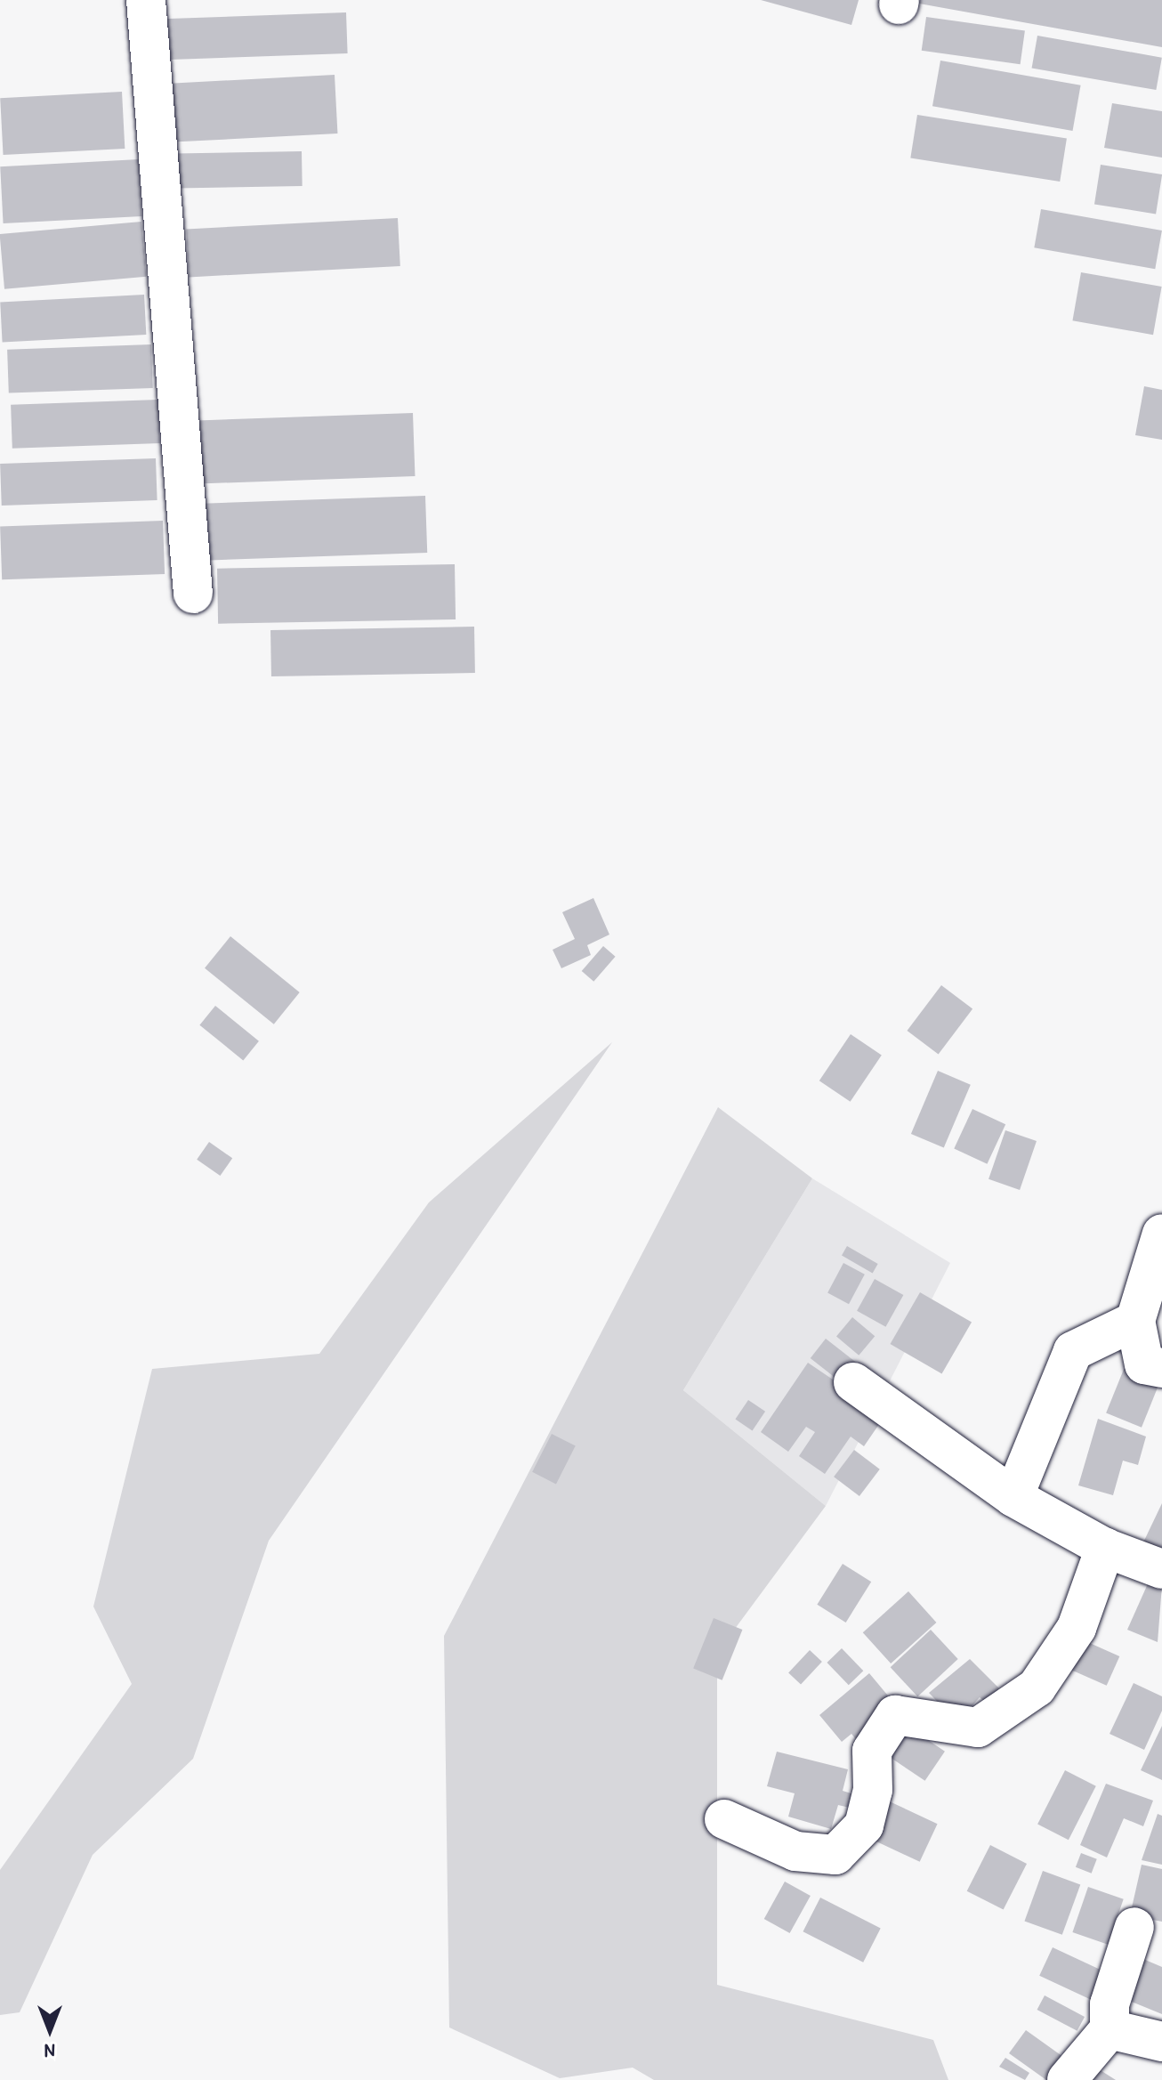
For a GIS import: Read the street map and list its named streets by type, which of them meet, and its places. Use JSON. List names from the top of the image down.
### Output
{
  "north": "bottom"
}
